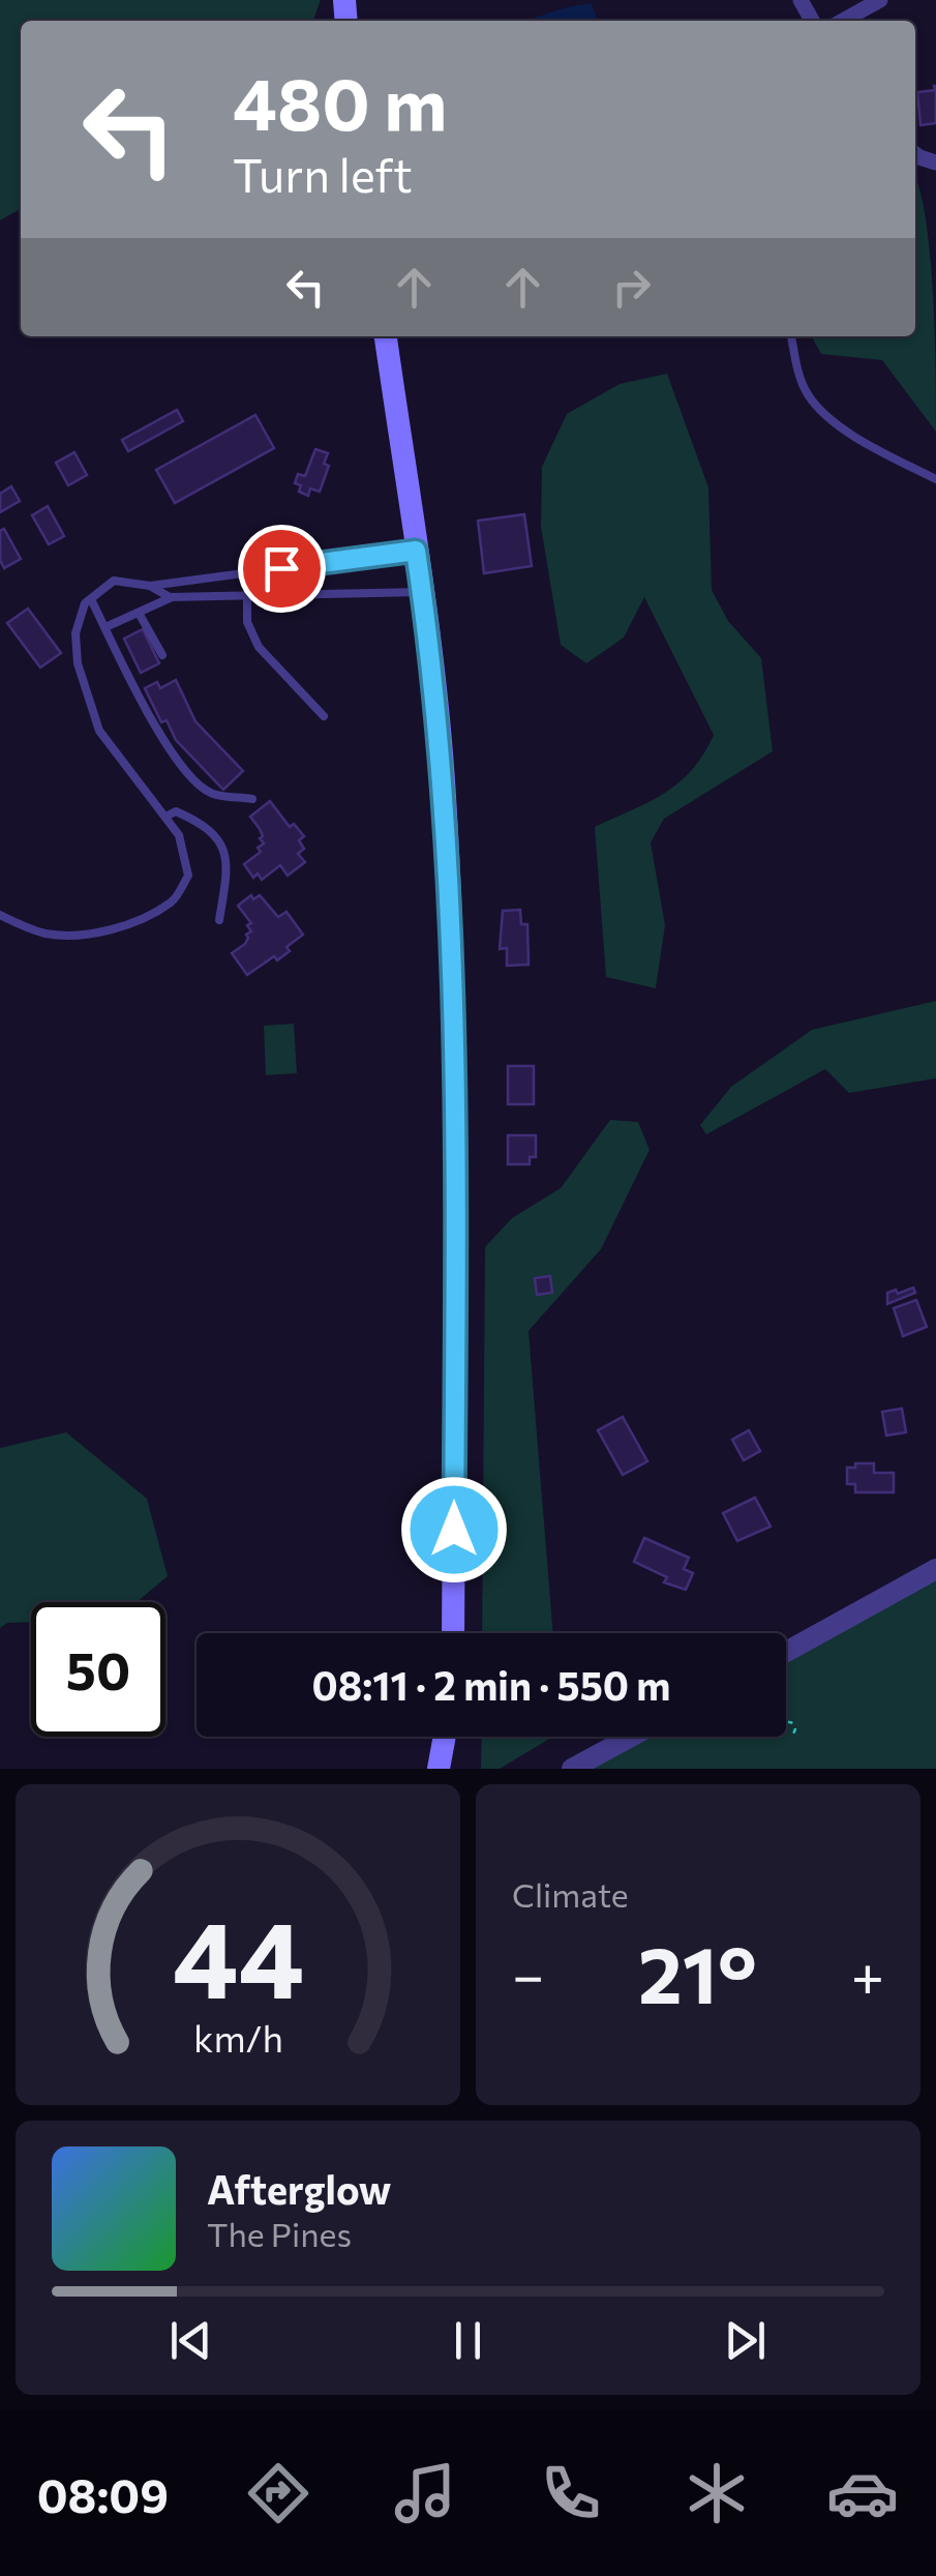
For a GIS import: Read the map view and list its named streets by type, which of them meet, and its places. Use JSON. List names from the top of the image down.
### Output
{
  "page": {
    "turn": ["480 m", "Turn left"],
    "limit": "50",
    "trip": "08:11 · 2 min · 550 m",
    "tile": "Climate",
    "heat": ["−", "21°", "+"],
    "song": ["Afterglow", "The Pines"],
    "tabs": "08:09",
    "gauge": ["44", "km/h"]
  }
}
